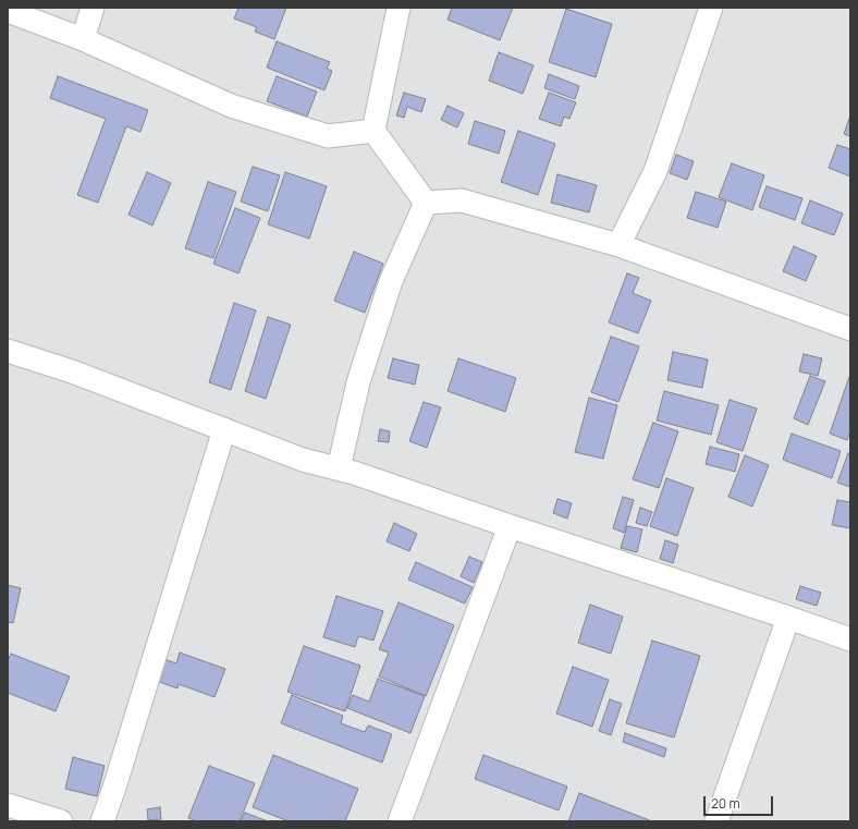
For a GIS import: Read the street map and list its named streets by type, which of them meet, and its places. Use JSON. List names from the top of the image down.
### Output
{
  "scale_bar": "20 m"
}
